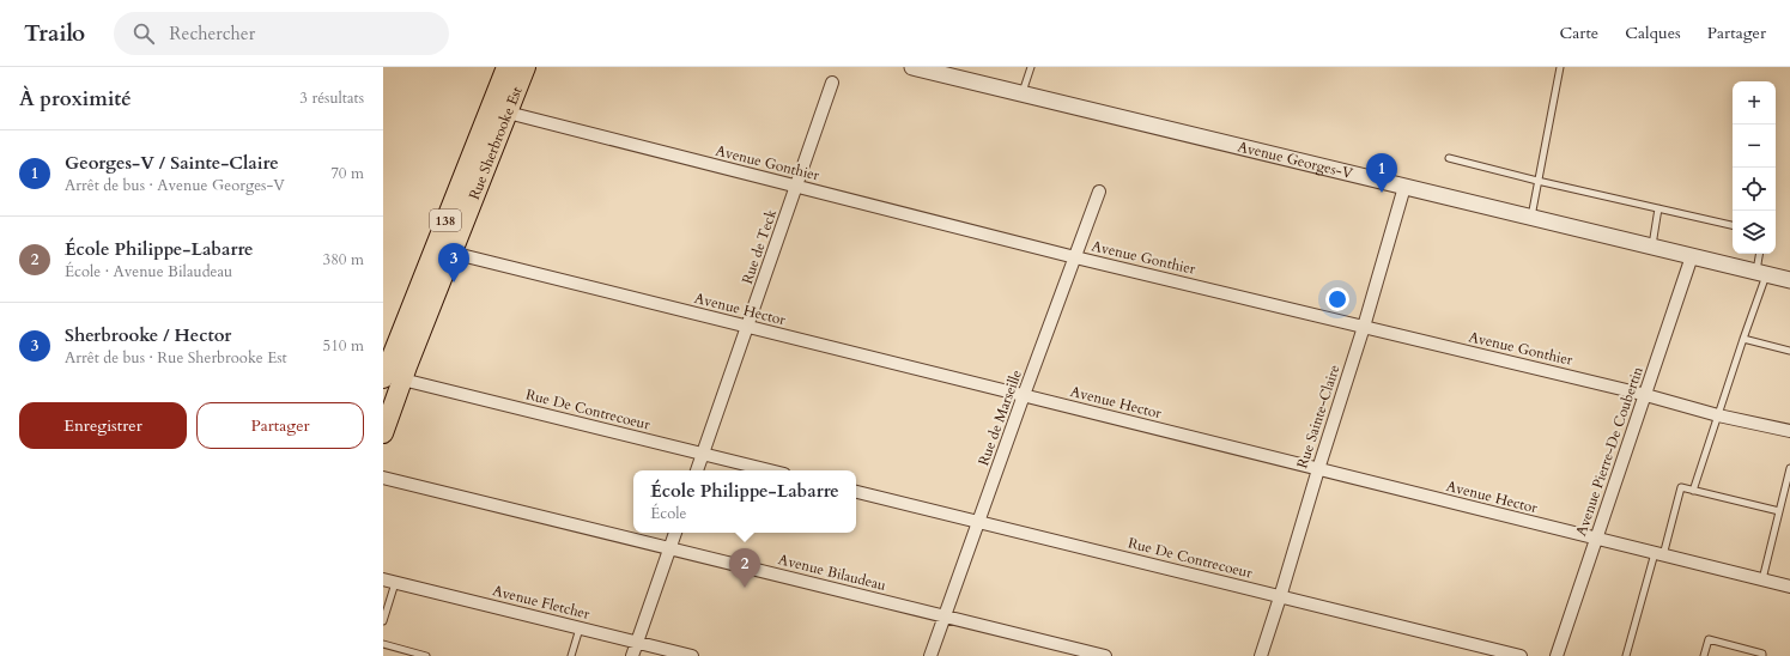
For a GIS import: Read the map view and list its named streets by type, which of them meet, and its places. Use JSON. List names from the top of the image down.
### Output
{
  "streets": {
    "main road": ["Rue Sherbrooke Est", "138"],
    "street": [
      "Avenue Georges-V",
      "Avenue Gonthier",
      "Rue de Teck",
      "Avenue Hector",
      "Rue De Contrecoeur",
      "Rue Sainte-Claire",
      "Rue de Marseille",
      "Avenue Pierre-De Coubertin",
      "Avenue Bilaudeau",
      "Avenue Fletcher"
    ]
  },
  "crossings": [
    ["Rue Sherbrooke Est", "Avenue Gonthier"],
    ["Rue Sherbrooke Est", "Avenue Hector"],
    ["Rue Sherbrooke Est", "Rue De Contrecoeur"],
    ["Avenue Georges-V", "Rue Sainte-Claire"],
    ["Avenue Georges-V", "Avenue Pierre-De Coubertin"],
    ["Avenue Gonthier", "Rue de Teck"],
    ["Avenue Gonthier", "Rue Sainte-Claire"],
    ["Avenue Gonthier", "Rue de Marseille"],
    ["Avenue Gonthier", "Avenue Pierre-De Coubertin"],
    ["Rue de Teck", "Avenue Hector"],
    ["Rue de Teck", "Rue De Contrecoeur"],
    ["Avenue Hector", "Rue Sainte-Claire"],
    ["Avenue Hector", "Rue de Marseille"],
    ["Avenue Hector", "Avenue Pierre-De Coubertin"],
    ["Rue De Contrecoeur", "Rue Sainte-Claire"],
    ["Rue De Contrecoeur", "Rue de Marseille"],
    ["Rue de Marseille", "Avenue Bilaudeau"]
  ],
  "page": {
    "header": "Trailo",
    "search": "Rechercher",
    "nav": ["Carte", "Calques", "Partager"],
    "heading": ["À proximité", "3 résultats"],
    "map_buttons": ["+", "−"],
    "list": [
      {
        "mark": "1",
        "name": "Georges-V / Sainte-Claire",
        "note": "Arrêt de bus · Avenue Georges-V",
        "value": "70 m"
      },
      {
        "mark": "2",
        "name": "École Philippe-Labarre",
        "note": "École · Avenue Bilaudeau",
        "value": "380 m"
      },
      {
        "mark": "3",
        "name": "Sherbrooke / Hector",
        "note": "Arrêt de bus · Rue Sherbrooke Est",
        "value": "510 m"
      }
    ],
    "pins": ["1", "3", "2"],
    "buttons": ["Enregistrer", "Partager"],
    "popup": ["École Philippe-Labarre", "École"]
  }
}
